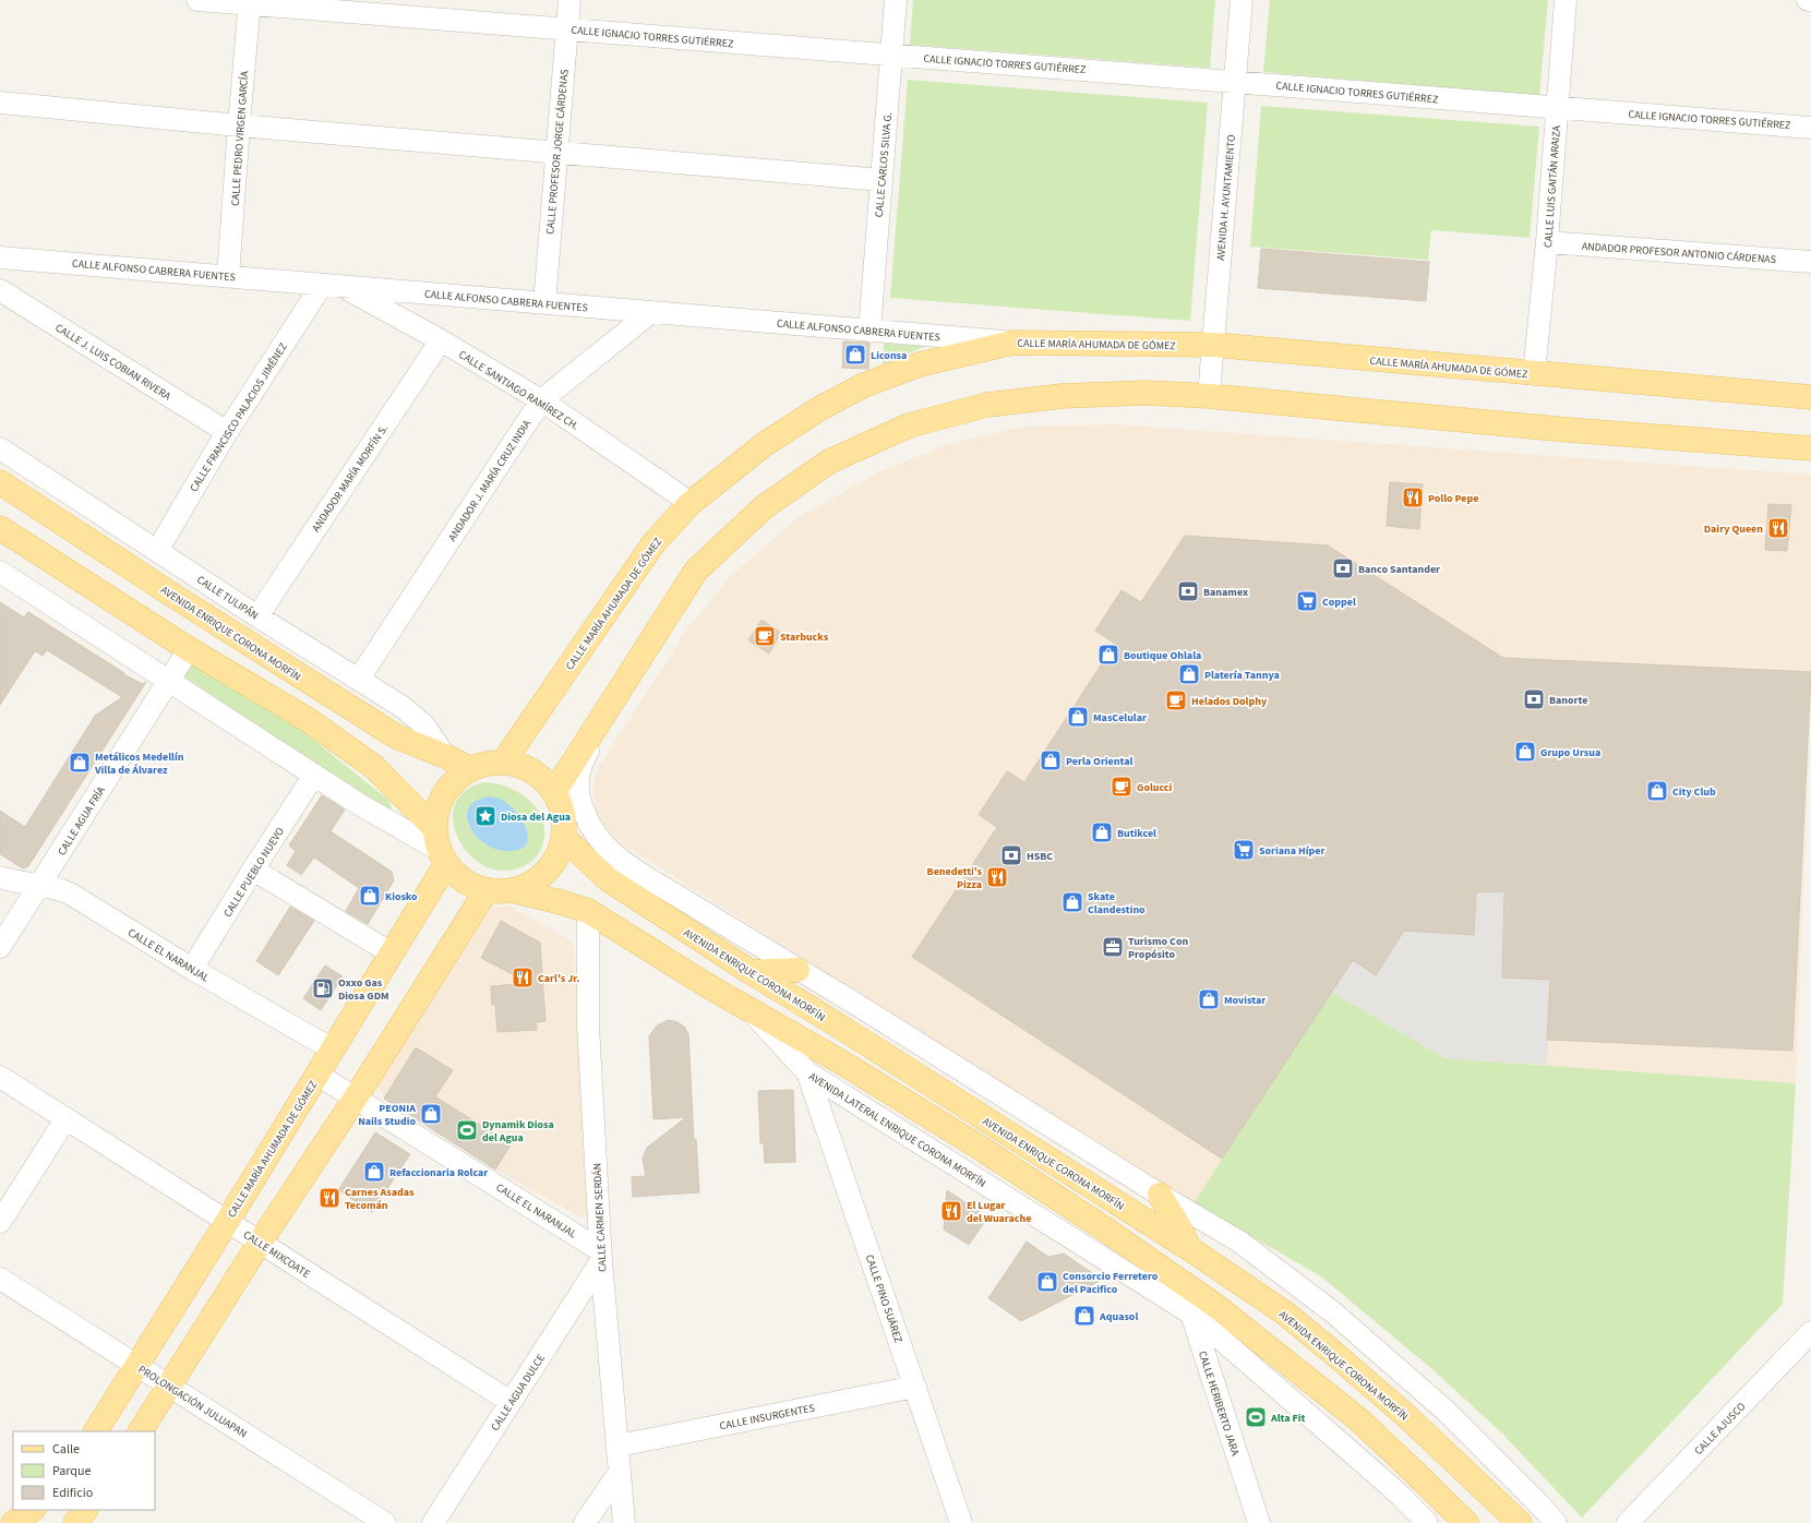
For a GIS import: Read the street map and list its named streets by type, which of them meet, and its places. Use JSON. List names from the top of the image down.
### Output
{
  "streets": {
    "main road": ["CALLE MARÍA AHUMADA DE GÓMEZ", "AVENIDA ENRIQUE CORONA MORFÍN"],
    "street": [
      "CALLE IGNACIO TORRES GUTIÉRREZ",
      "CALLE PEDRO VIRGEN GARCÍA",
      "CALLE PROFESOR JORGE CÁRDENAS",
      "CALLE CARLOS SILVA G.",
      "CALLE LUIS GAITÁN ARAIZA",
      "AVENIDA H. AYUNTAMIENTO",
      "ANDADOR PROFESOR ANTONIO CÁRDENAS",
      "CALLE ALFONSO CABRERA FUENTES",
      "CALLE J. LUIS COBIAN RIVERA",
      "CALLE SANTIAGO RAMÍREZ CH.",
      "CALLE FRANCISCO PALACIOS JIMÉNEZ",
      "ANDADOR MARÍA MORFÍN S.",
      "ANDADOR J. MARÍA CRUZ INDIA",
      "CALLE TULIPÁN",
      "CALLE AGUA FRÍA",
      "CALLE PUEBLO NUEVO",
      "CALLE EL NARANJAL",
      "AVENIDA LATERAL ENRIQUE CORONA MORFÍN",
      "CALLE CARMEN SERDÁN",
      "CALLE MIXCOATE",
      "CALLE PINO SUÁREZ",
      "CALLE AGUA DULCE",
      "PROLONGACIÓN JULUAPAN",
      "CALLE HERIBERTO JARA",
      "CALLE INSURGENTES",
      "CALLE AJUSCO"
    ]
  },
  "crossings": [
    ["CALLE IGNACIO TORRES GUTIÉRREZ", "CALLE PEDRO VIRGEN GARCÍA"],
    ["CALLE IGNACIO TORRES GUTIÉRREZ", "CALLE PROFESOR JORGE CÁRDENAS"],
    ["CALLE IGNACIO TORRES GUTIÉRREZ", "CALLE CARLOS SILVA G."],
    ["CALLE IGNACIO TORRES GUTIÉRREZ", "CALLE LUIS GAITÁN ARAIZA"],
    ["CALLE IGNACIO TORRES GUTIÉRREZ", "AVENIDA H. AYUNTAMIENTO"],
    ["CALLE PEDRO VIRGEN GARCÍA", "CALLE ALFONSO CABRERA FUENTES"],
    ["CALLE PROFESOR JORGE CÁRDENAS", "CALLE ALFONSO CABRERA FUENTES"],
    ["CALLE CARLOS SILVA G.", "CALLE ALFONSO CABRERA FUENTES"],
    ["CALLE LUIS GAITÁN ARAIZA", "ANDADOR PROFESOR ANTONIO CÁRDENAS"],
    ["CALLE LUIS GAITÁN ARAIZA", "CALLE MARÍA AHUMADA DE GÓMEZ"],
    ["AVENIDA H. AYUNTAMIENTO", "CALLE MARÍA AHUMADA DE GÓMEZ"],
    ["CALLE ALFONSO CABRERA FUENTES", "CALLE MARÍA AHUMADA DE GÓMEZ"],
    ["CALLE ALFONSO CABRERA FUENTES", "CALLE SANTIAGO RAMÍREZ CH."],
    ["CALLE ALFONSO CABRERA FUENTES", "CALLE FRANCISCO PALACIOS JIMÉNEZ"],
    ["CALLE ALFONSO CABRERA FUENTES", "ANDADOR J. MARÍA CRUZ INDIA"],
    ["CALLE MARÍA AHUMADA DE GÓMEZ", "CALLE SANTIAGO RAMÍREZ CH."],
    ["CALLE MARÍA AHUMADA DE GÓMEZ", "AVENIDA ENRIQUE CORONA MORFÍN"],
    ["CALLE MARÍA AHUMADA DE GÓMEZ", "CALLE EL NARANJAL"],
    ["CALLE MARÍA AHUMADA DE GÓMEZ", "CALLE MIXCOATE"],
    ["CALLE MARÍA AHUMADA DE GÓMEZ", "PROLONGACIÓN JULUAPAN"],
    ["CALLE J. LUIS COBIAN RIVERA", "CALLE FRANCISCO PALACIOS JIMÉNEZ"],
    ["CALLE SANTIAGO RAMÍREZ CH.", "CALLE FRANCISCO PALACIOS JIMÉNEZ"],
    ["CALLE SANTIAGO RAMÍREZ CH.", "ANDADOR MARÍA MORFÍN S."],
    ["CALLE SANTIAGO RAMÍREZ CH.", "ANDADOR J. MARÍA CRUZ INDIA"],
    ["CALLE FRANCISCO PALACIOS JIMÉNEZ", "CALLE TULIPÁN"],
    ["ANDADOR MARÍA MORFÍN S.", "CALLE TULIPÁN"],
    ["ANDADOR J. MARÍA CRUZ INDIA", "CALLE TULIPÁN"],
    ["CALLE TULIPÁN", "AVENIDA ENRIQUE CORONA MORFÍN"],
    ["CALLE AGUA FRÍA", "CALLE EL NARANJAL"],
    ["CALLE PUEBLO NUEVO", "CALLE EL NARANJAL"],
    ["CALLE EL NARANJAL", "CALLE CARMEN SERDÁN"],
    ["CALLE EL NARANJAL", "CALLE AGUA DULCE"],
    ["AVENIDA LATERAL ENRIQUE CORONA MORFÍN", "CALLE PINO SUÁREZ"],
    ["AVENIDA LATERAL ENRIQUE CORONA MORFÍN", "CALLE HERIBERTO JARA"],
    ["CALLE CARMEN SERDÁN", "CALLE AGUA DULCE"],
    ["CALLE CARMEN SERDÁN", "CALLE INSURGENTES"],
    ["CALLE MIXCOATE", "CALLE AGUA DULCE"],
    ["CALLE PINO SUÁREZ", "CALLE INSURGENTES"]
  ],
  "places": {
    "shop": [
      "Liconsa",
      "Boutique Ohlala",
      "Platería Tannya",
      "MasCelular",
      "Grupo Ursua",
      "Perla Oriental",
      "Metálicos Medellín Villa de Álvarez",
      "City Club",
      "Butikcel",
      "Kiosko",
      "Skate Clandestino",
      "Movistar",
      "PEONIA Nails Studio",
      "Refaccionaria Rolcar",
      "Consorcio Ferretero del Pacifico",
      "Aquasol"
    ],
    "restaurant": [
      "Pollo Pepe",
      "Dairy Queen",
      "Benedetti's Pizza",
      "Carl's Jr.",
      "Carnes Asadas Tecomán",
      "El Lugar del Wuarache"
    ],
    "bank": [
      "Banco Santander",
      "Banamex",
      "Banorte",
      "HSBC"
    ],
    "supermarket": ["Coppel", "Soriana Híper"],
    "cafe": ["Starbucks", "Helados Dolphy", "Golucci"],
    "place": ["Diosa del Agua"],
    "office": ["Turismo Con Propósito"],
    "fuel station": ["Oxxo Gas Diosa GDM"],
    "sports": ["Dynamik Diosa del Agua", "Alta Fit"]
  },
  "legend": ["Calle", "Parque", "Edificio"]
}
